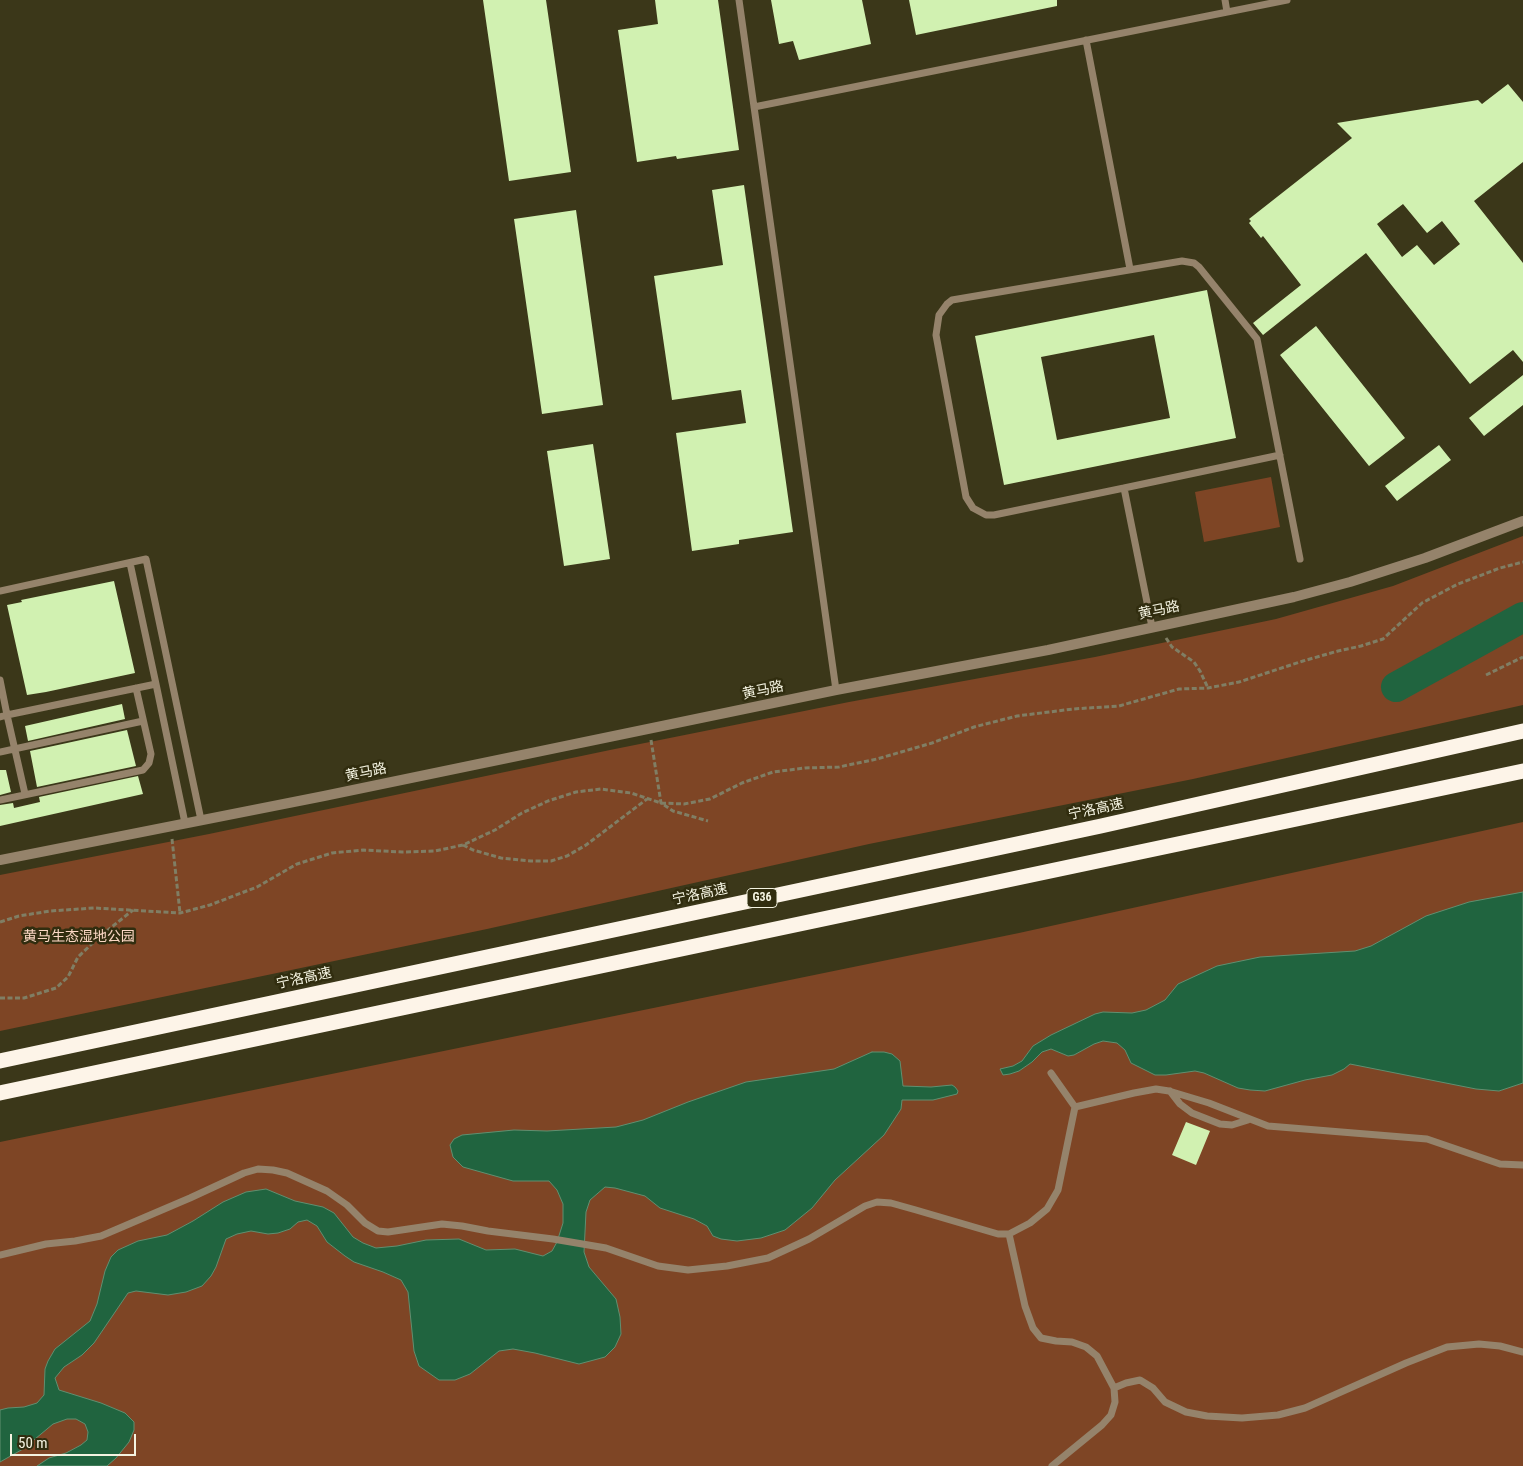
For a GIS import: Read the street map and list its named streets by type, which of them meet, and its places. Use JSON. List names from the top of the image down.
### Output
{
  "streets": {
    "highway": ["宁洛高速", "G36"],
    "street": ["黄马路"]
  },
  "parks": ["黄马生态湿地公园"],
  "scale_bar": "50 m"
}
